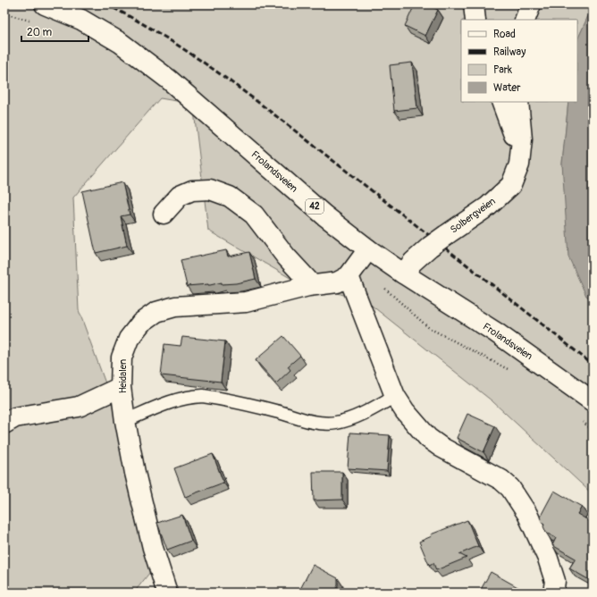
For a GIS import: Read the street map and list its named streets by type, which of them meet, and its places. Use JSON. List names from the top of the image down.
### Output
{
  "streets": {
    "street": [
      "Frolandsveien",
      "42",
      "Solbergveien",
      "Heidalen"
    ]
  },
  "crossings": [
    ["Frolandsveien", "Solbergveien"]
  ],
  "legend": [
    "Road",
    "Railway",
    "Park",
    "Water"
  ],
  "scale_bar": "20 m"
}
